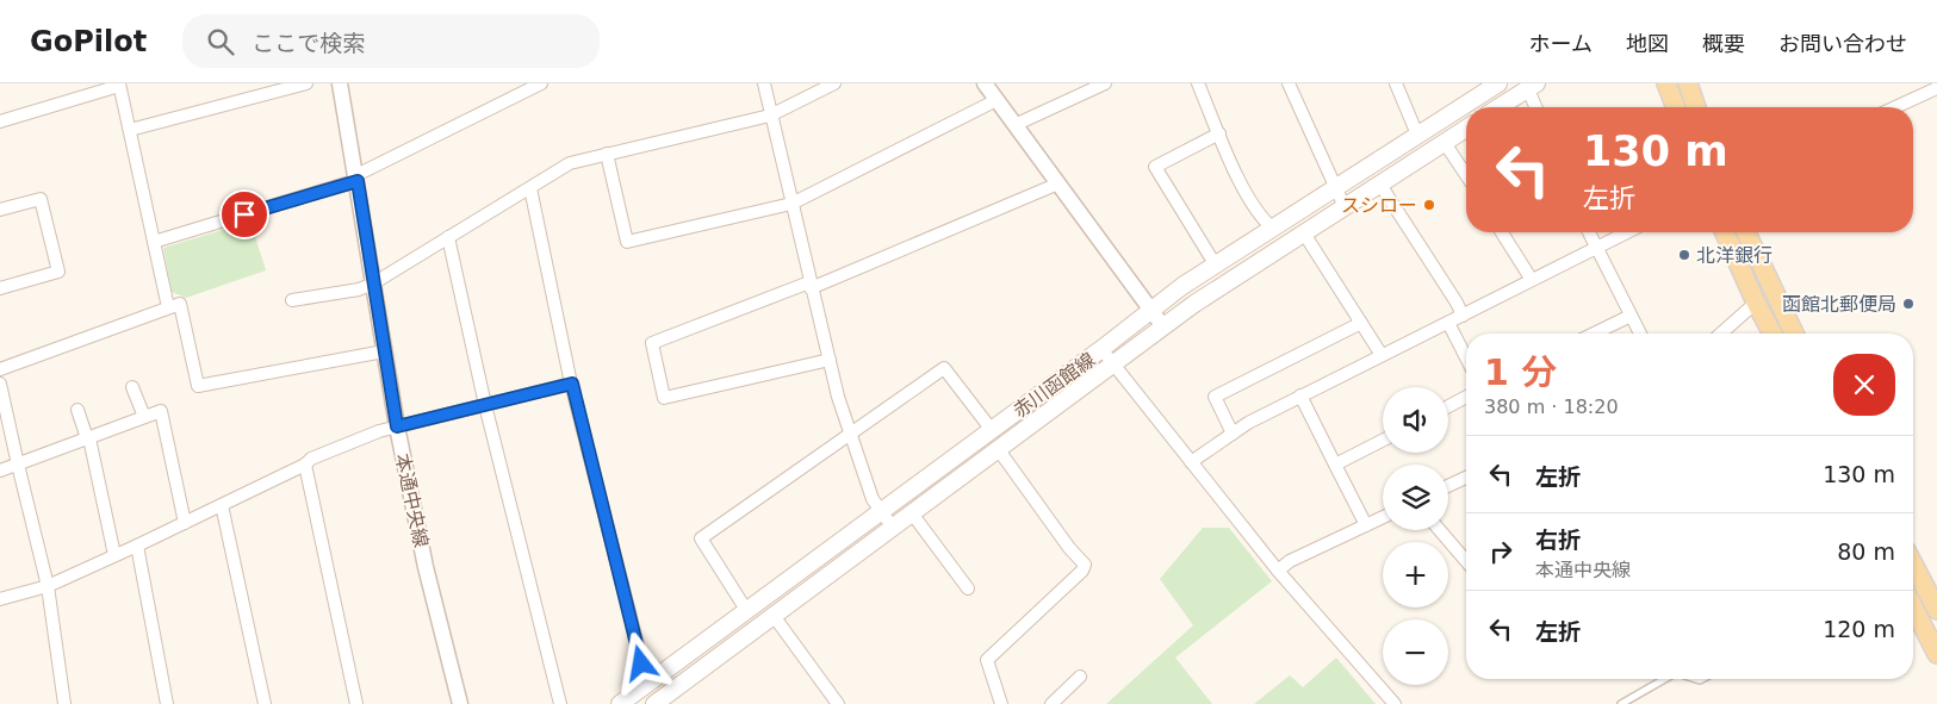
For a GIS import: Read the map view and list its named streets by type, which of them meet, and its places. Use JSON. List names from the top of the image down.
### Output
{
  "streets": {
    "main road": ["赤川函館線"],
    "street": ["本通中央線"]
  },
  "places": ["スシロー", "北洋銀行", "函館北郵便局"],
  "page": {
    "header": "GoPilot",
    "search": "ここで検索",
    "nav": [
      "ホーム",
      "地図",
      "概要",
      "お問い合わせ"
    ],
    "turn": ["130 m", "左折"],
    "heading": ["1 分", "380 m · 18:20"],
    "map_buttons": ["+", "−"],
    "list": [
      {
        "name": "左折",
        "value": "130 m"
      },
      {
        "name": "右折",
        "note": "本通中央線",
        "value": "80 m"
      },
      {
        "name": "左折",
        "value": "120 m"
      }
    ]
  }
}
